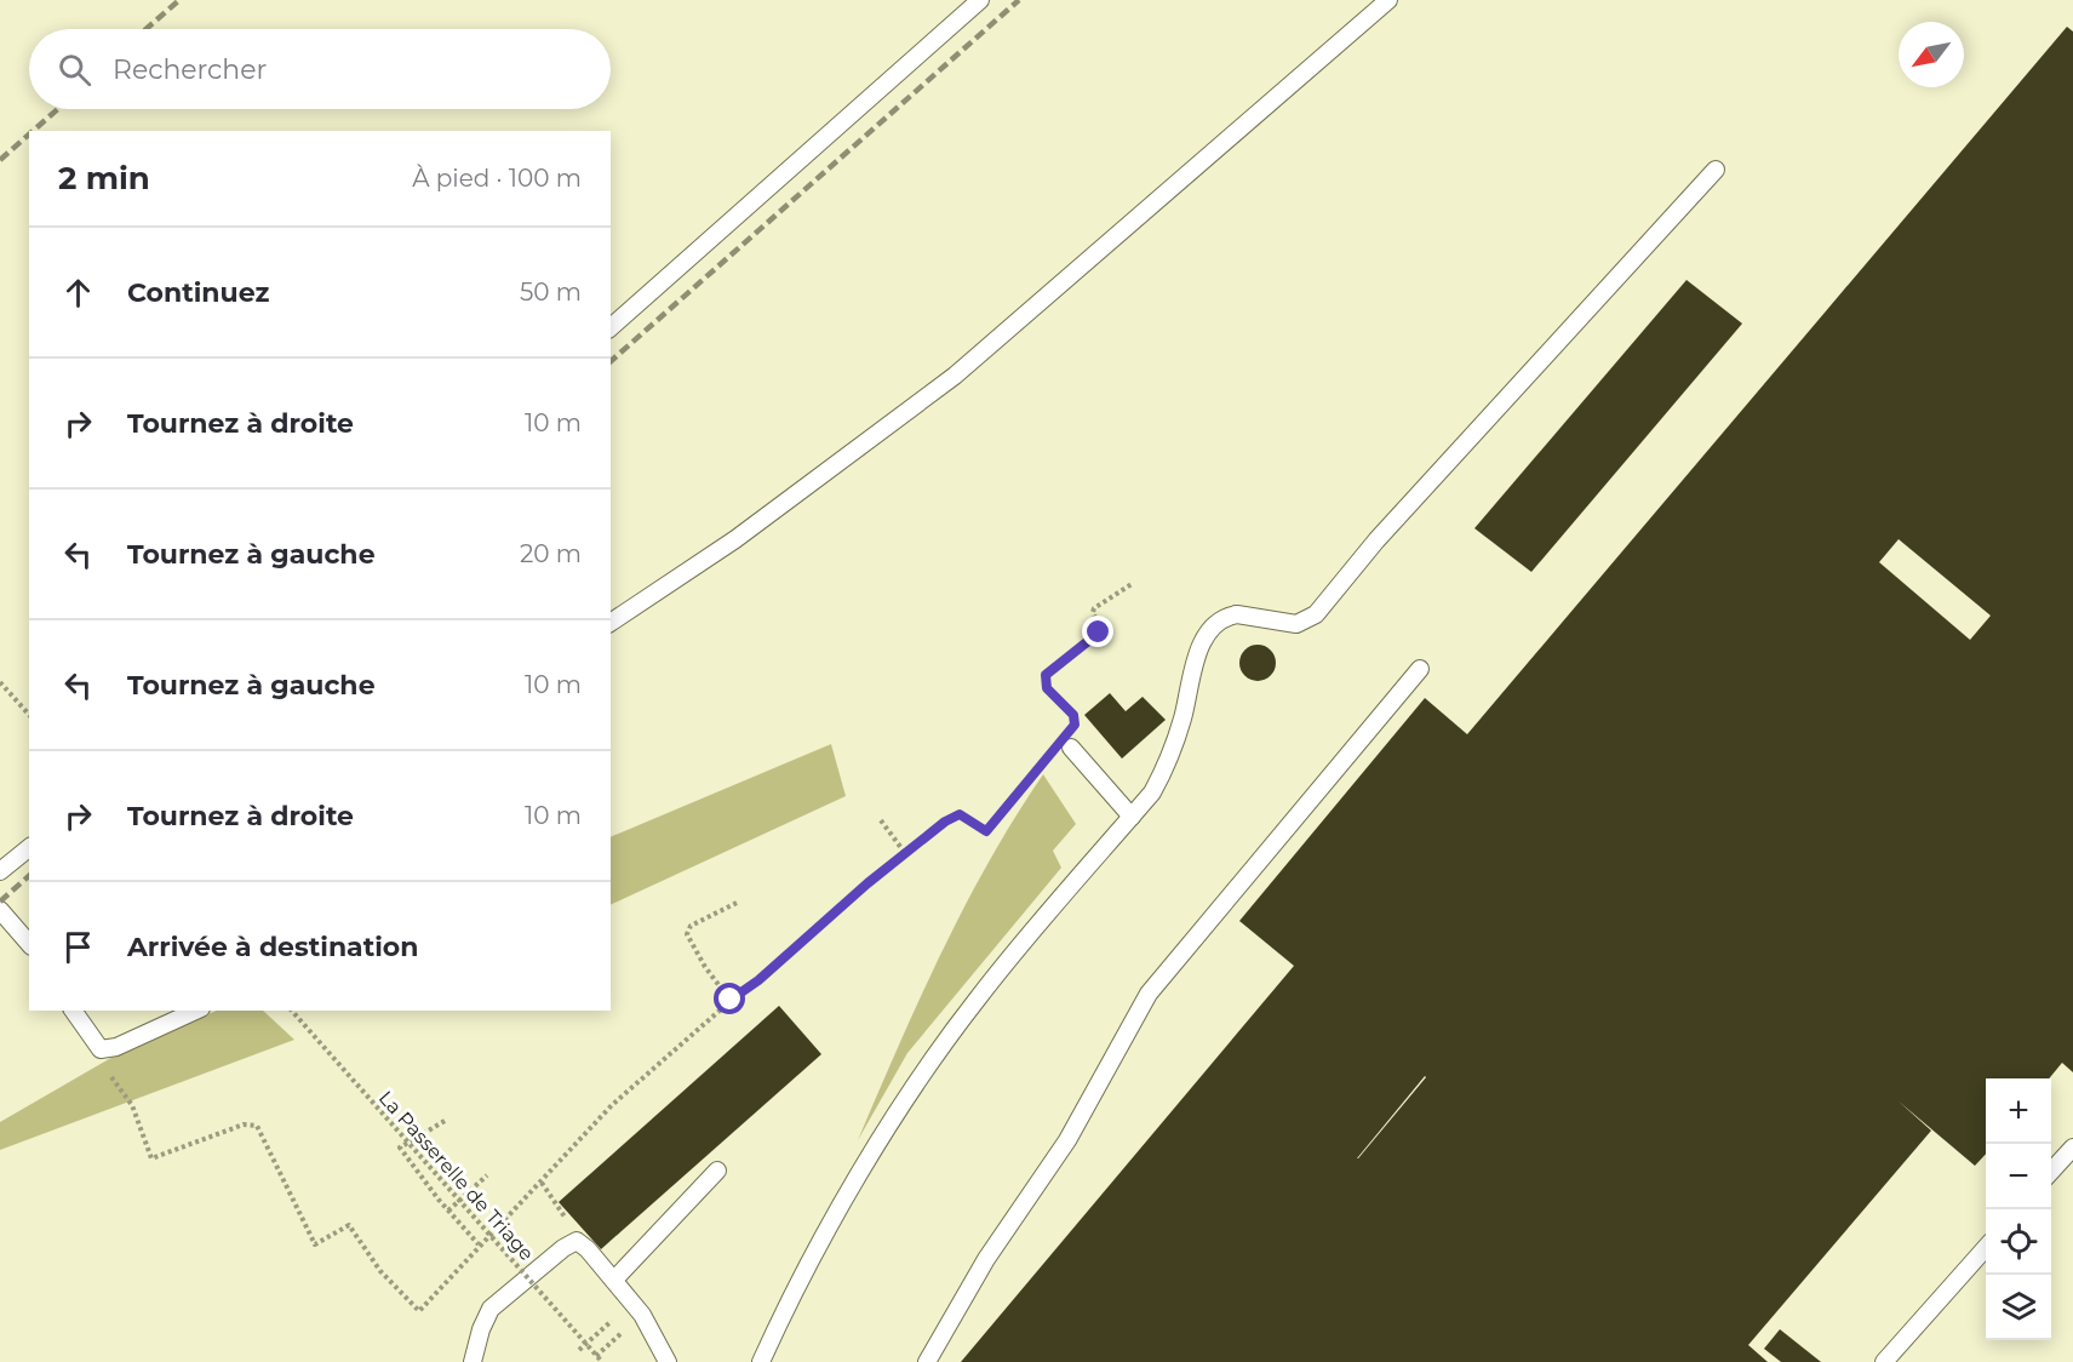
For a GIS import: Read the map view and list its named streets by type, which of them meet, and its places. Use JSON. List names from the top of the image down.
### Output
{
  "streets": {
    "path": ["La Passerelle de Triage"]
  },
  "north": "bottom left",
  "page": {
    "search": "Rechercher",
    "heading": ["2 min", "À pied · 100 m"],
    "list": [
      ["Continuez", "50 m"],
      ["Tournez à droite", "10 m"],
      ["Tournez à gauche", "20 m"],
      ["Tournez à gauche", "10 m"],
      ["Tournez à droite", "10 m"],
      "Arrivée à destination"
    ],
    "map_buttons": ["+", "−"]
  }
}
